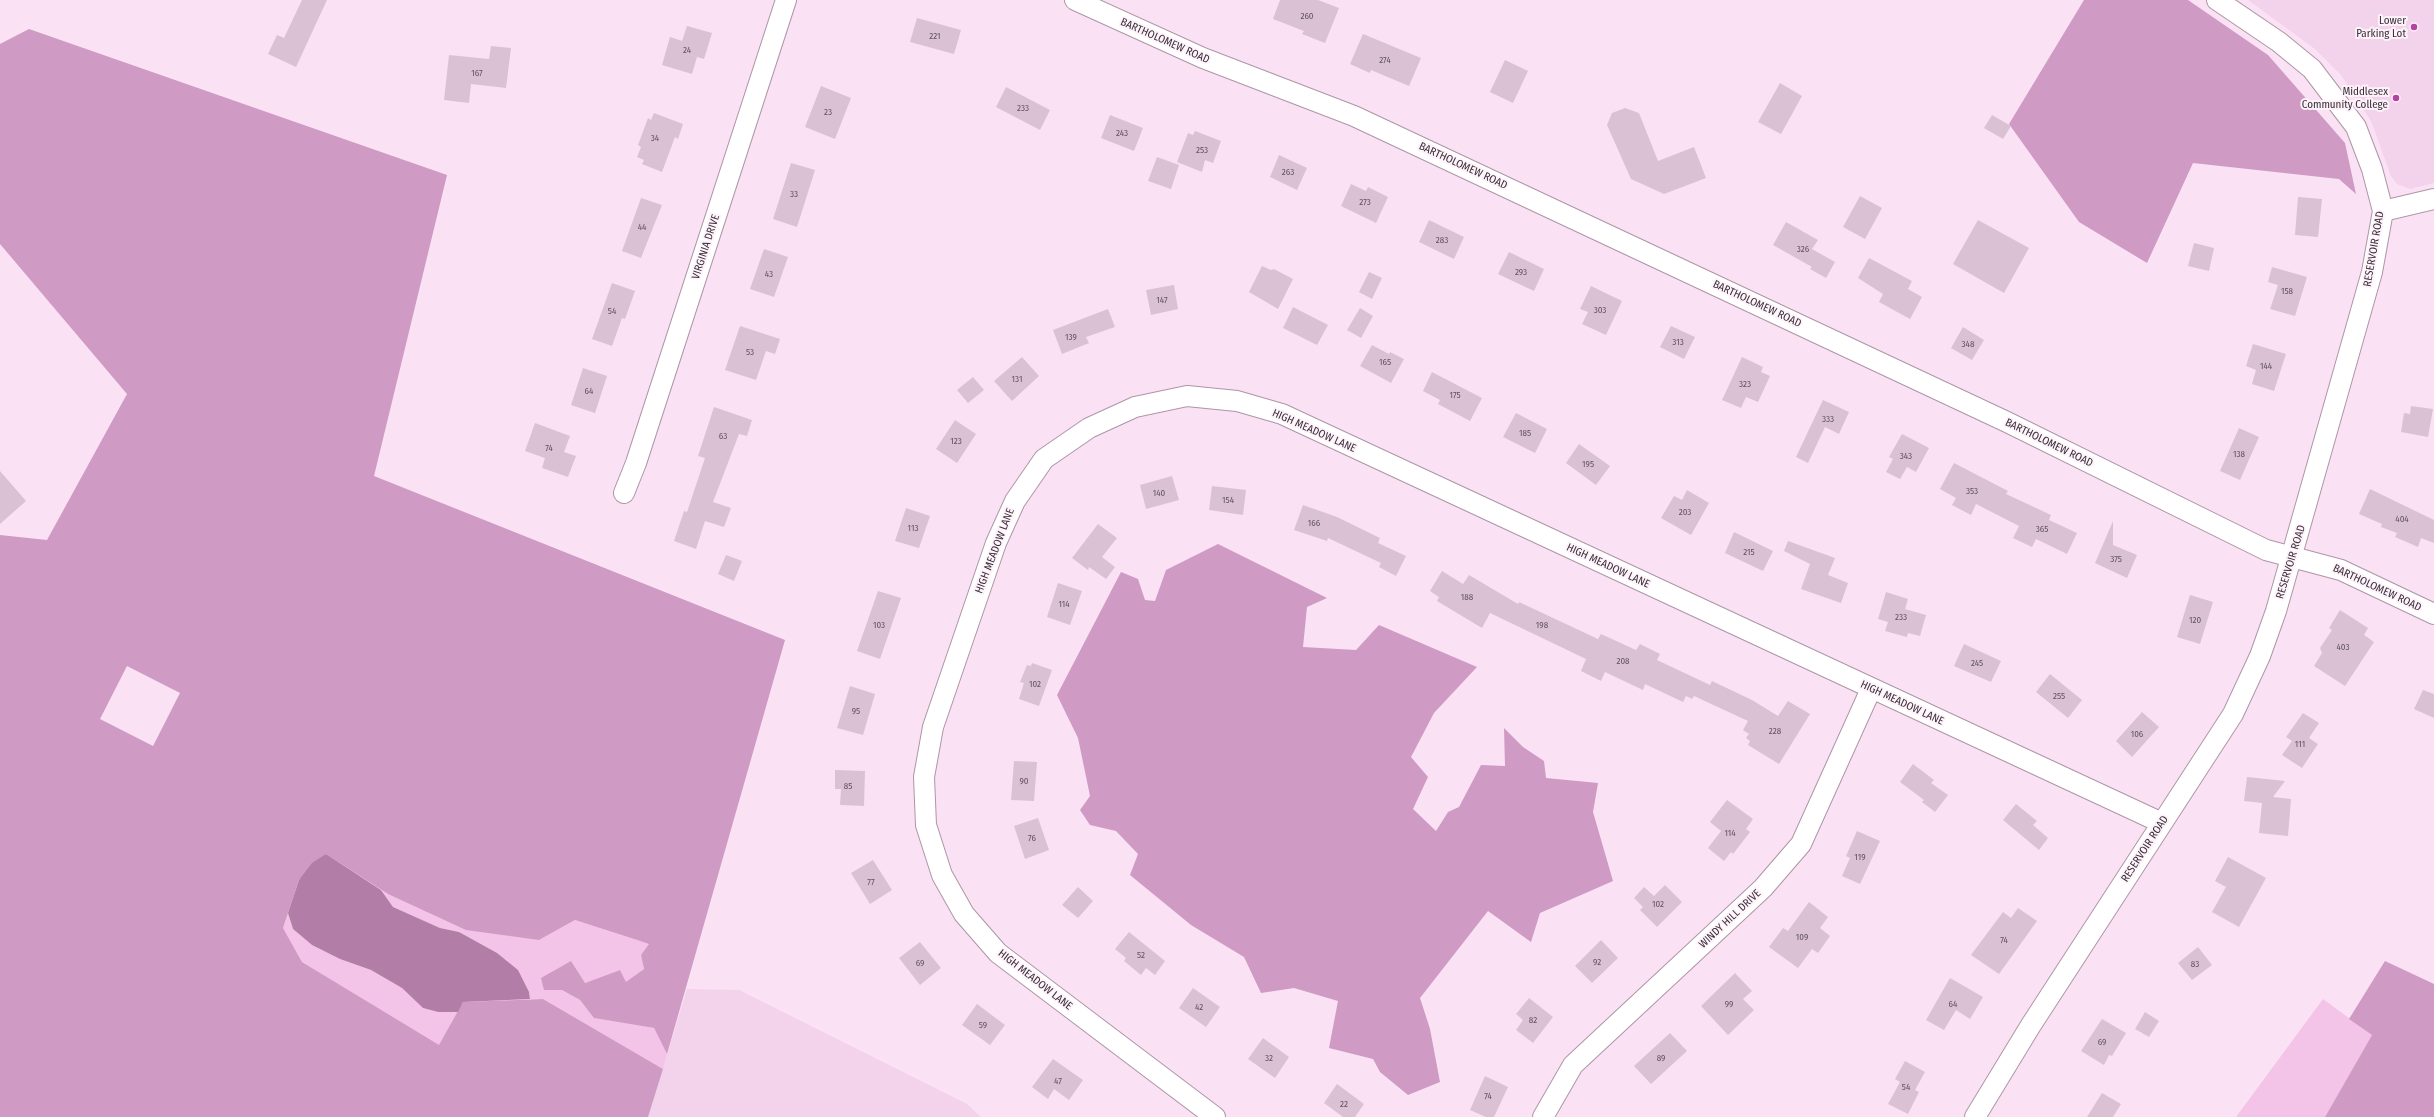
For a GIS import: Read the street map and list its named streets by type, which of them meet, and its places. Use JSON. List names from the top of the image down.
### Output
{
  "streets": {
    "street": [
      "BARTHOLOMEW ROAD",
      "VIRGINIA DRIVE",
      "RESERVOIR ROAD",
      "HIGH MEADOW LANE",
      "WINDY HILL DRIVE"
    ]
  },
  "crossings": [
    ["BARTHOLOMEW ROAD", "RESERVOIR ROAD"],
    ["RESERVOIR ROAD", "HIGH MEADOW LANE"],
    ["HIGH MEADOW LANE", "WINDY HILL DRIVE"]
  ],
  "places": ["Lower Parking Lot", "Middlesex Community College"],
  "house_numbers": [
    "260",
    "221",
    "24",
    "274",
    "167",
    "233",
    "23",
    "243",
    "34",
    "253",
    "263",
    "33",
    "273",
    "44",
    "283",
    "326",
    "293",
    "43",
    "158",
    "147",
    "303",
    "54",
    "139",
    "313",
    "348",
    "53",
    "165",
    "144",
    "131",
    "323",
    "64",
    "175",
    "333",
    "185",
    "63",
    "123",
    "74",
    "138",
    "343",
    "195",
    "353",
    "140",
    "154",
    "203",
    "404",
    "166",
    "113",
    "365",
    "215",
    "375",
    "188",
    "114",
    "233",
    "120",
    "103",
    "198",
    "403",
    "208",
    "245",
    "102",
    "255",
    "95",
    "228",
    "106",
    "111",
    "90",
    "85",
    "114",
    "76",
    "119",
    "77",
    "102",
    "109",
    "74",
    "52",
    "92",
    "69",
    "83",
    "99",
    "64",
    "42",
    "82",
    "59",
    "69",
    "32",
    "89",
    "47",
    "54",
    "74",
    "22"
  ]
}
